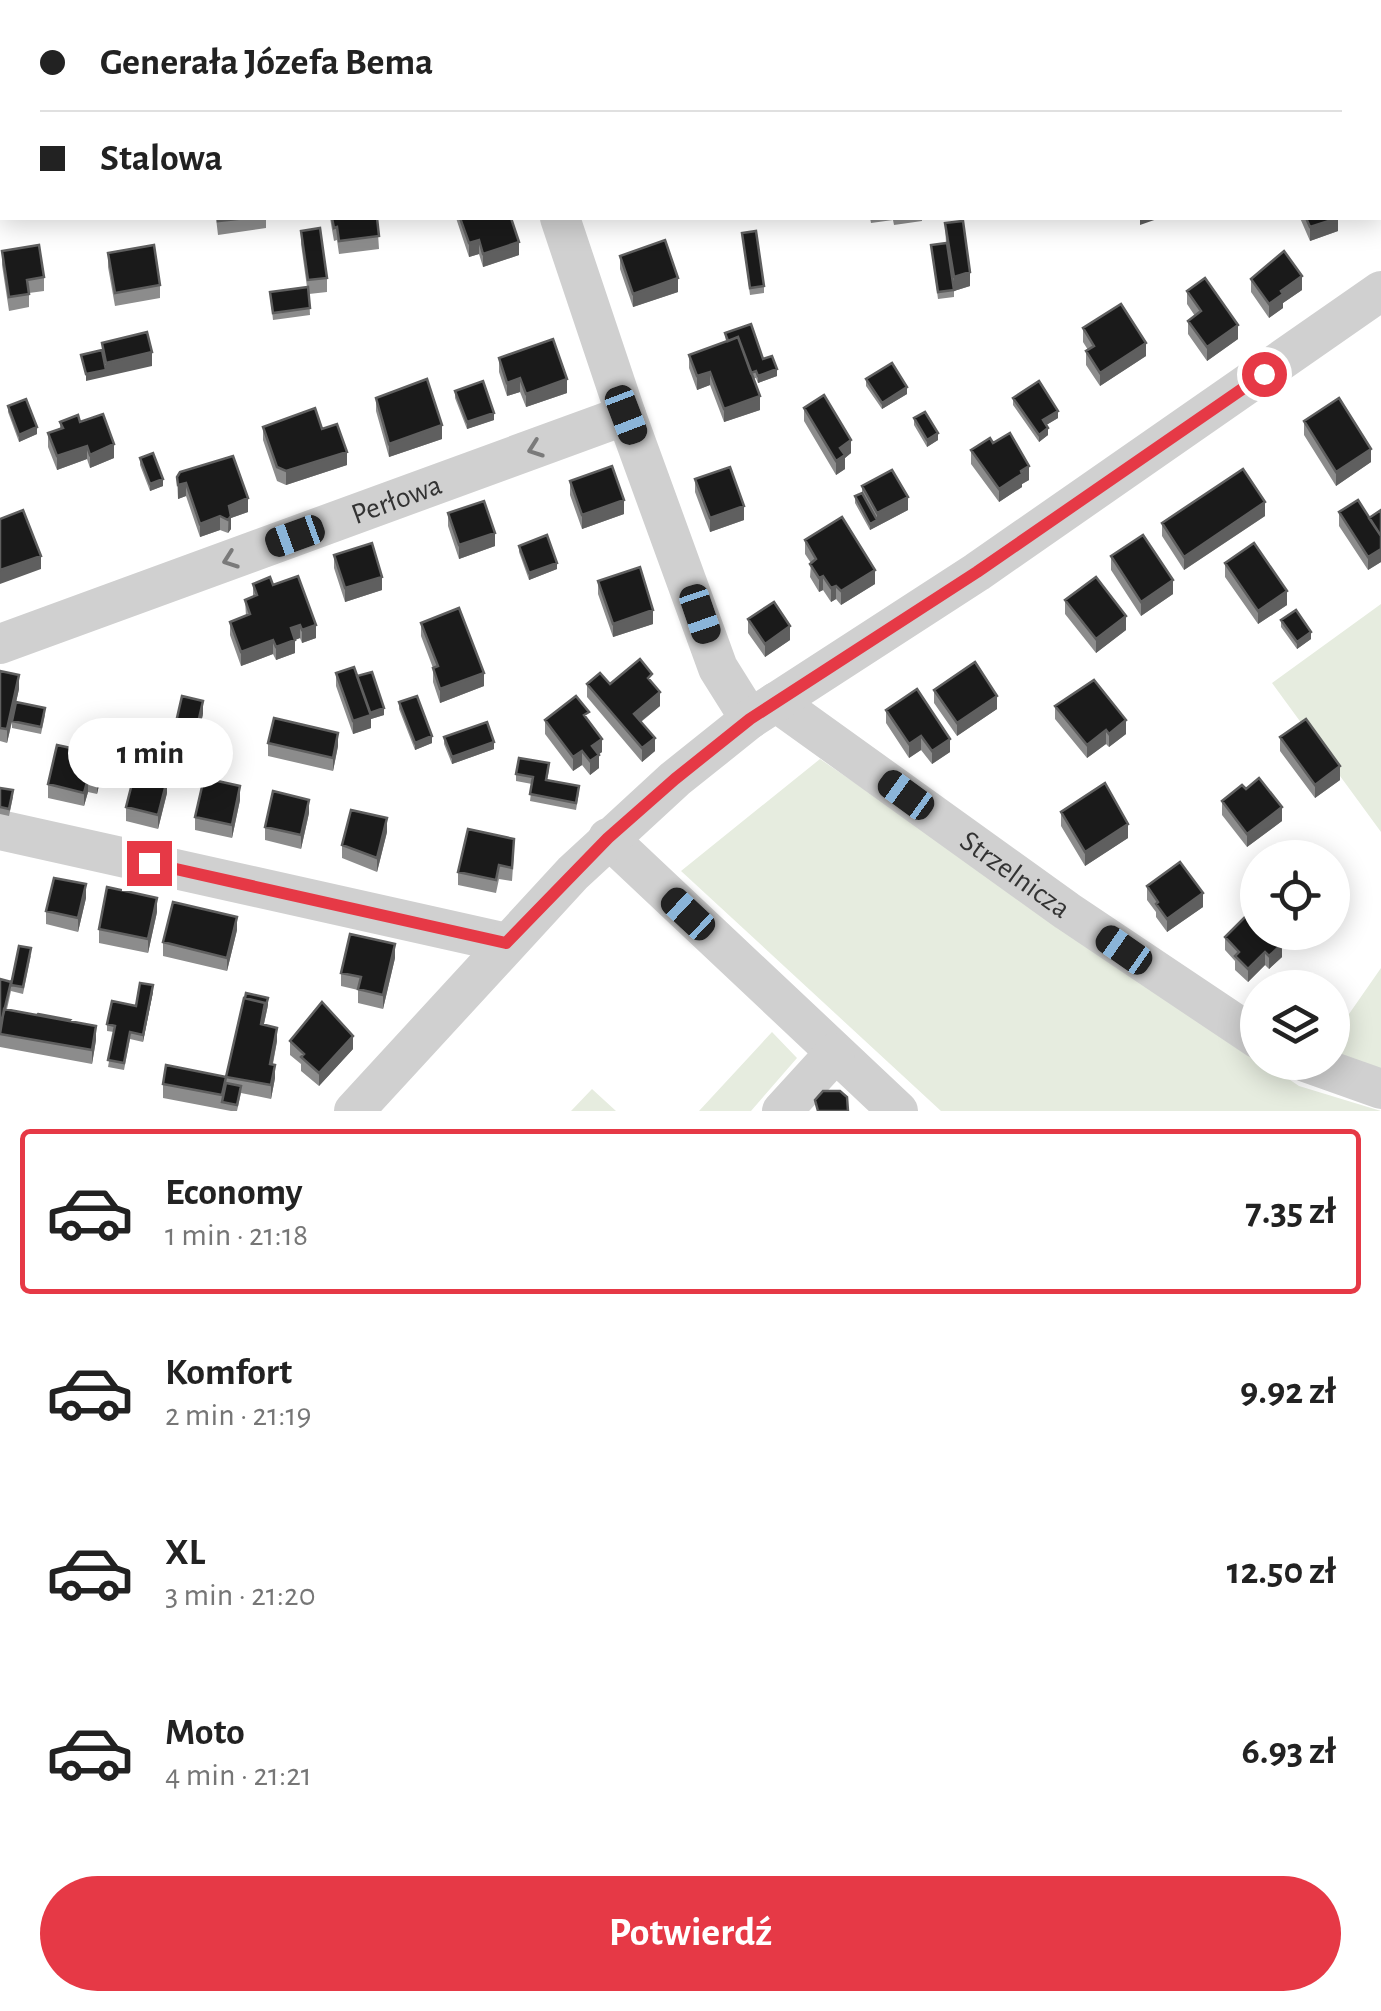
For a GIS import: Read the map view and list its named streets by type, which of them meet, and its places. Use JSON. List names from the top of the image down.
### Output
{
  "streets": {
    "street": ["Perłowa", "Strzelnicza"]
  },
  "crossings": [
    ["Perłowa", "Strzelnicza"]
  ],
  "one_way": ["Perłowa"],
  "page": {
    "banner": ["Generała Józefa Bema", "Stalowa"],
    "bubble": "1 min",
    "list": [
      {
        "name": "Economy",
        "note": "1 min · 21:18",
        "value": "7.35 zł"
      },
      {
        "name": "Komfort",
        "note": "2 min · 21:19",
        "value": "9.92 zł"
      },
      {
        "name": "XL",
        "note": "3 min · 21:20",
        "value": "12.50 zł"
      },
      {
        "name": "Moto",
        "note": "4 min · 21:21",
        "value": "6.93 zł"
      }
    ],
    "buttons": "Potwierdź"
  }
}
